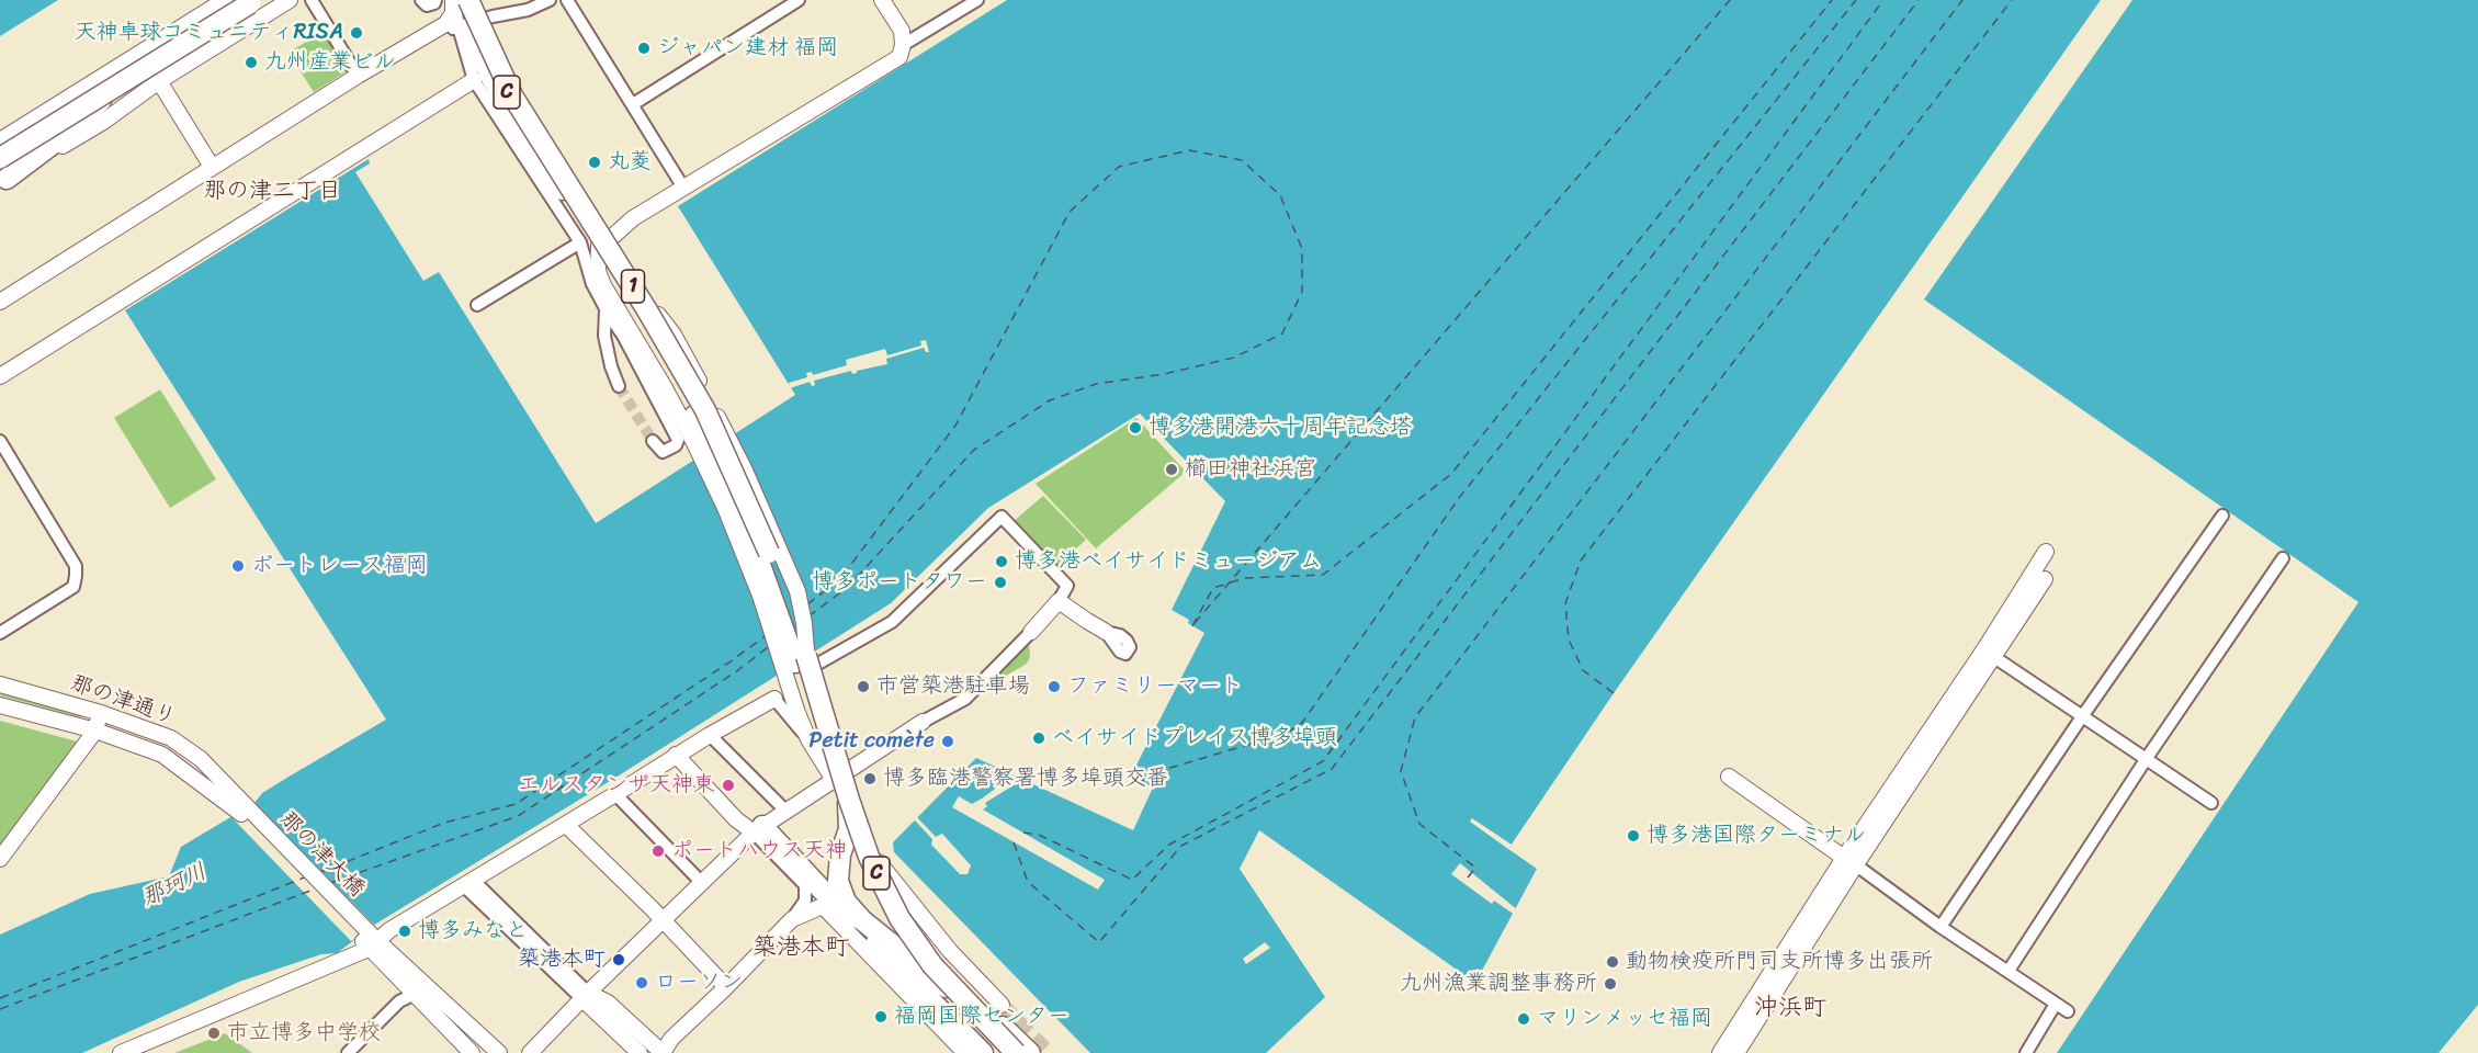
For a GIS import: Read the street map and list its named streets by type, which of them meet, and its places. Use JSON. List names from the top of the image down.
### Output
{
  "streets": {
    "highway": ["C", "1"],
    "street": ["那の津通り", "那の津大橋"]
  },
  "crossings": [
    ["C", "1"],
    ["那の津通り", "那の津大橋"]
  ],
  "districts": ["那の津二丁目", "築港本町", "沖浜町"],
  "water": ["那珂川"],
  "places": [
    "天神卓球コミュニティRISA",
    "ジャパン建材 福岡",
    "九州産業ビル",
    "丸菱",
    "博多港開港六十周年記念塔",
    "櫛田神社浜宮",
    "博多港ベイサイドミュージアム",
    "ボートレース福岡",
    "博多ポートタワー",
    "市営築港駐車場",
    "ファミリーマート",
    "ベイサイドプレイス博多埠頭",
    "Petit comète",
    "博多臨港警察署博多埠頭交番",
    "エルスタンザ天神東",
    "博多港国際ターミナル",
    "ポートハウス天神",
    "博多みなと",
    "築港本町",
    "動物検疫所門司支所博多出張所",
    "ローソン",
    "九州漁業調整事務所",
    "福岡国際センター",
    "マリンメッセ福岡",
    "市立博多中学校"
  ]
}
